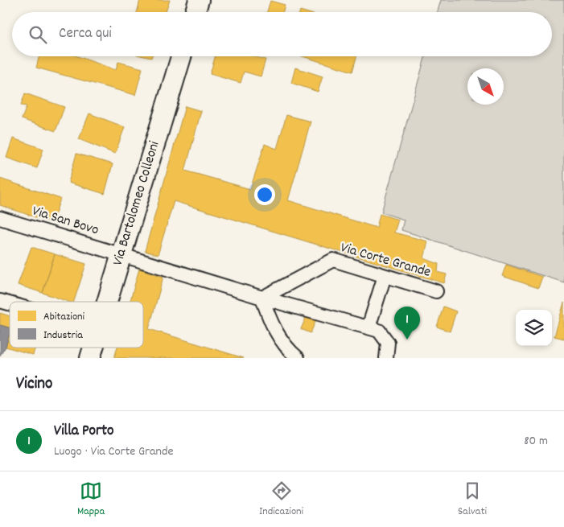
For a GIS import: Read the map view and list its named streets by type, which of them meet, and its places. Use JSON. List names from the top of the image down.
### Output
{
  "streets": {
    "street": ["Via Bartolomeo Colleoni", "Via San Bovo", "Via Corte Grande"]
  },
  "crossings": [
    ["Via Bartolomeo Colleoni", "Via San Bovo"]
  ],
  "legend": ["Abitazioni", "Industria"],
  "north": "bottom right",
  "page": {
    "search": "Cerca qui",
    "pins": "1",
    "heading": "Vicino",
    "list": [
      {
        "mark": "1",
        "name": "Villa Porto",
        "note": "Luogo · Via Corte Grande",
        "value": "80 m"
      }
    ],
    "nav": ["Mappa", "Indicazioni", "Salvati"]
  }
}
